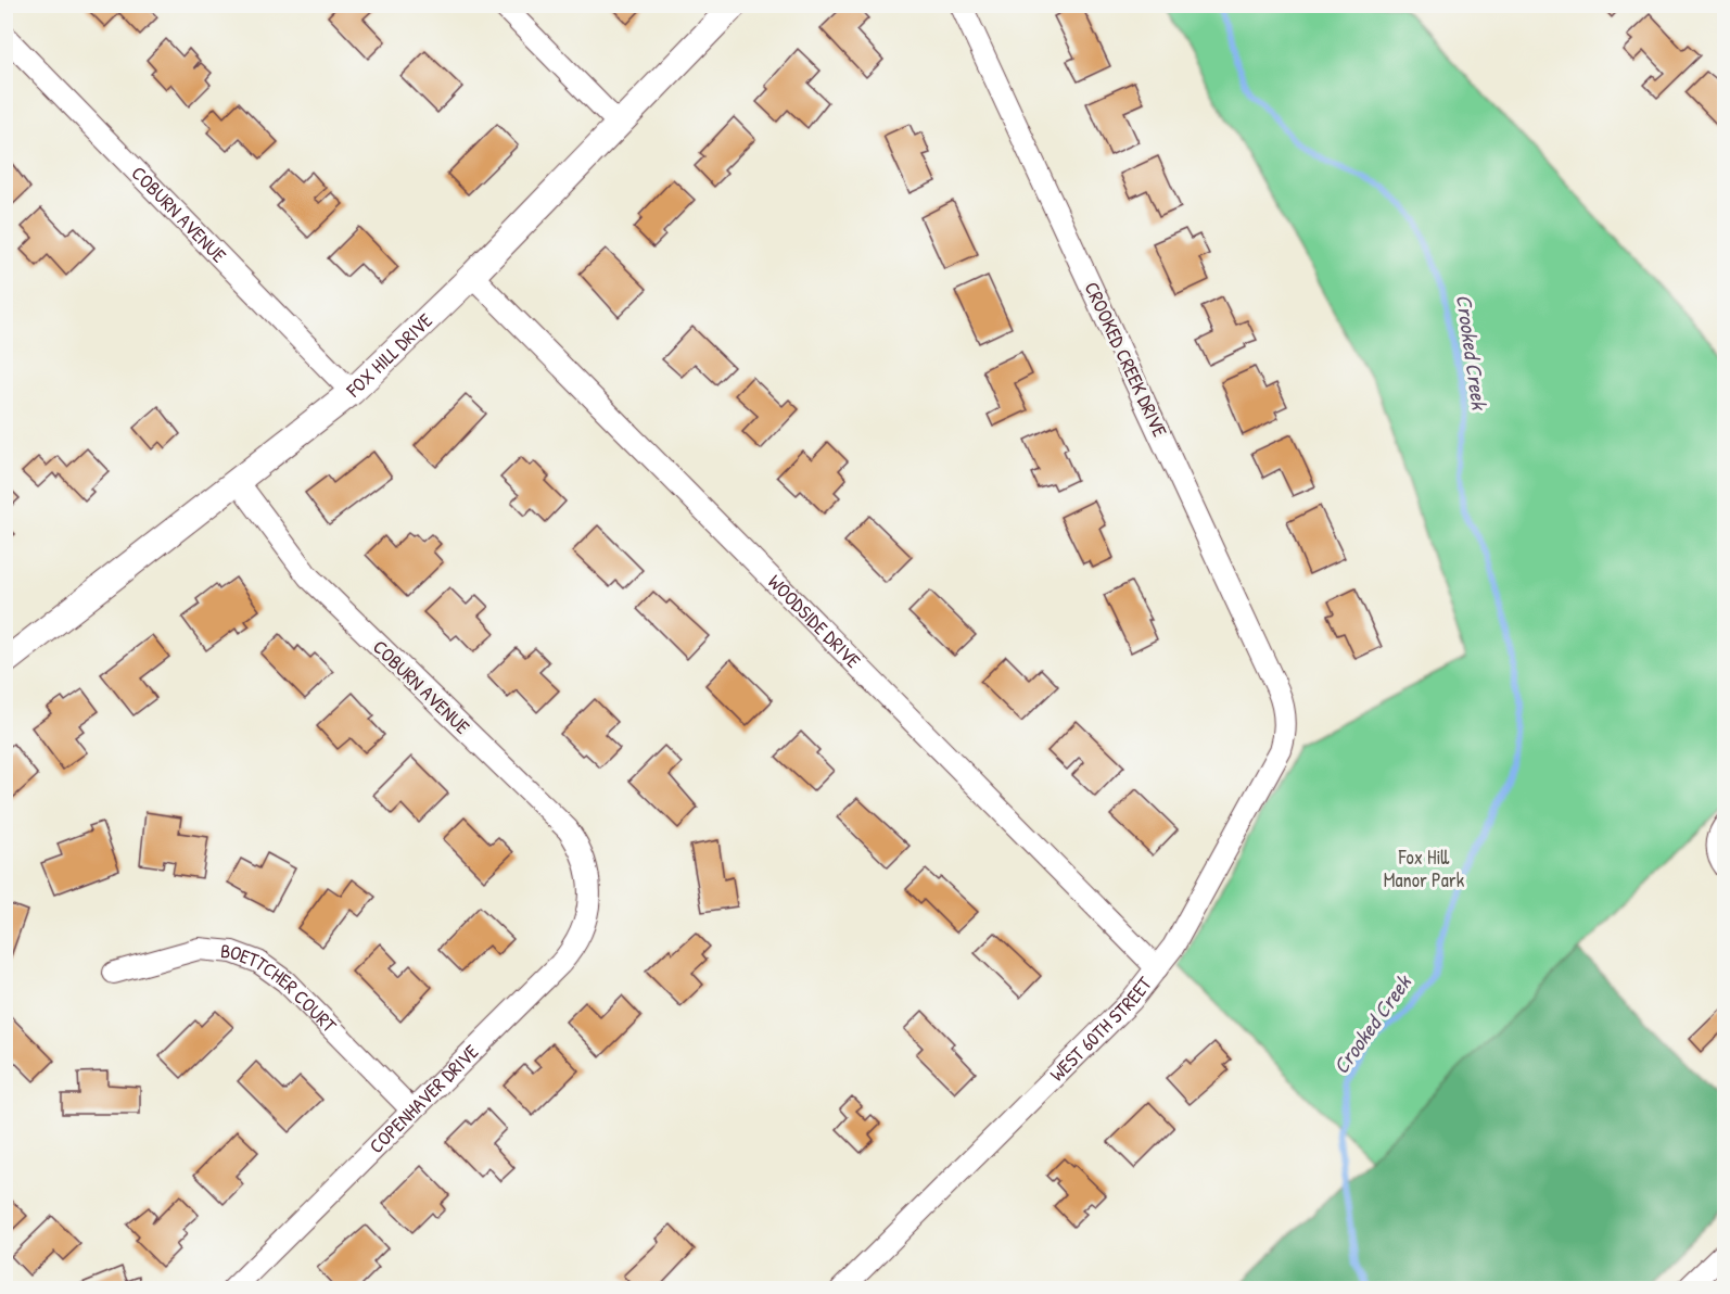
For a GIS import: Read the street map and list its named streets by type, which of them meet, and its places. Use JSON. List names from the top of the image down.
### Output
{
  "streets": {
    "street": [
      "COBURN AVENUE",
      "FOX HILL DRIVE",
      "CROOKED CREEK DRIVE",
      "WOODSIDE DRIVE",
      "BOETTCHER COURT",
      "WEST 60TH STREET",
      "COPENHAVER DRIVE"
    ]
  },
  "crossings": [
    ["COBURN AVENUE", "FOX HILL DRIVE"],
    ["COBURN AVENUE", "COPENHAVER DRIVE"],
    ["FOX HILL DRIVE", "WOODSIDE DRIVE"],
    ["CROOKED CREEK DRIVE", "WEST 60TH STREET"],
    ["WOODSIDE DRIVE", "WEST 60TH STREET"],
    ["BOETTCHER COURT", "COPENHAVER DRIVE"]
  ],
  "water": ["Crooked Creek"],
  "parks": ["Fox Hill Manor Park"]
}
